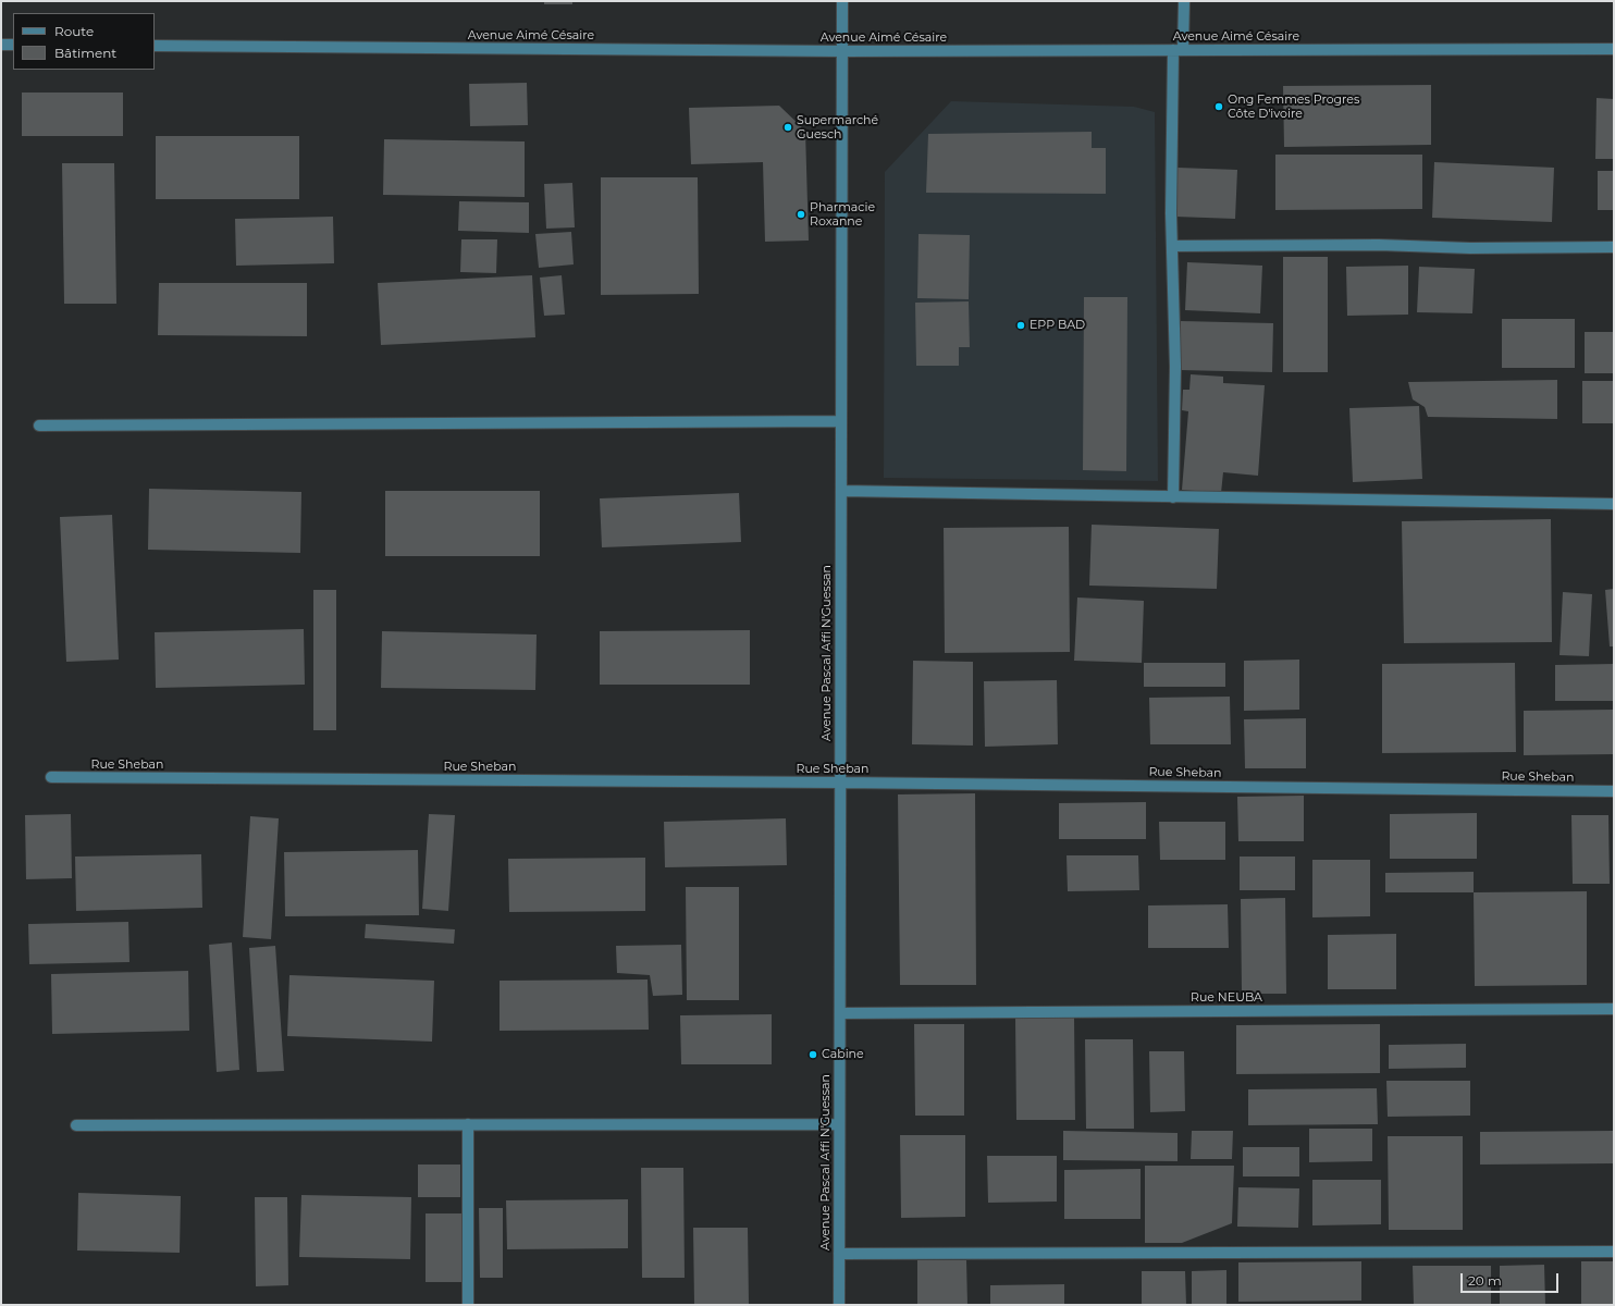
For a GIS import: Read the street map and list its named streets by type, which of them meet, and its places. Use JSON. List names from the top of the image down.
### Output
{
  "streets": {
    "street": [
      "Avenue Aimé Césaire",
      "Avenue Pascal Affi N'Guessan",
      "Rue Sheban",
      "Rue NEUBA"
    ]
  },
  "crossings": [
    ["Avenue Aimé Césaire", "Avenue Pascal Affi N'Guessan"],
    ["Avenue Pascal Affi N'Guessan", "Rue Sheban"],
    ["Avenue Pascal Affi N'Guessan", "Rue NEUBA"]
  ],
  "places": [
    "Ong Femmes Progres Côte D'ivoire",
    "Supermarché Guesch",
    "Pharmacie Roxanne",
    "EPP BAD",
    "Cabine"
  ],
  "legend": ["Route", "Bâtiment"],
  "scale_bar": "20 m"
}
